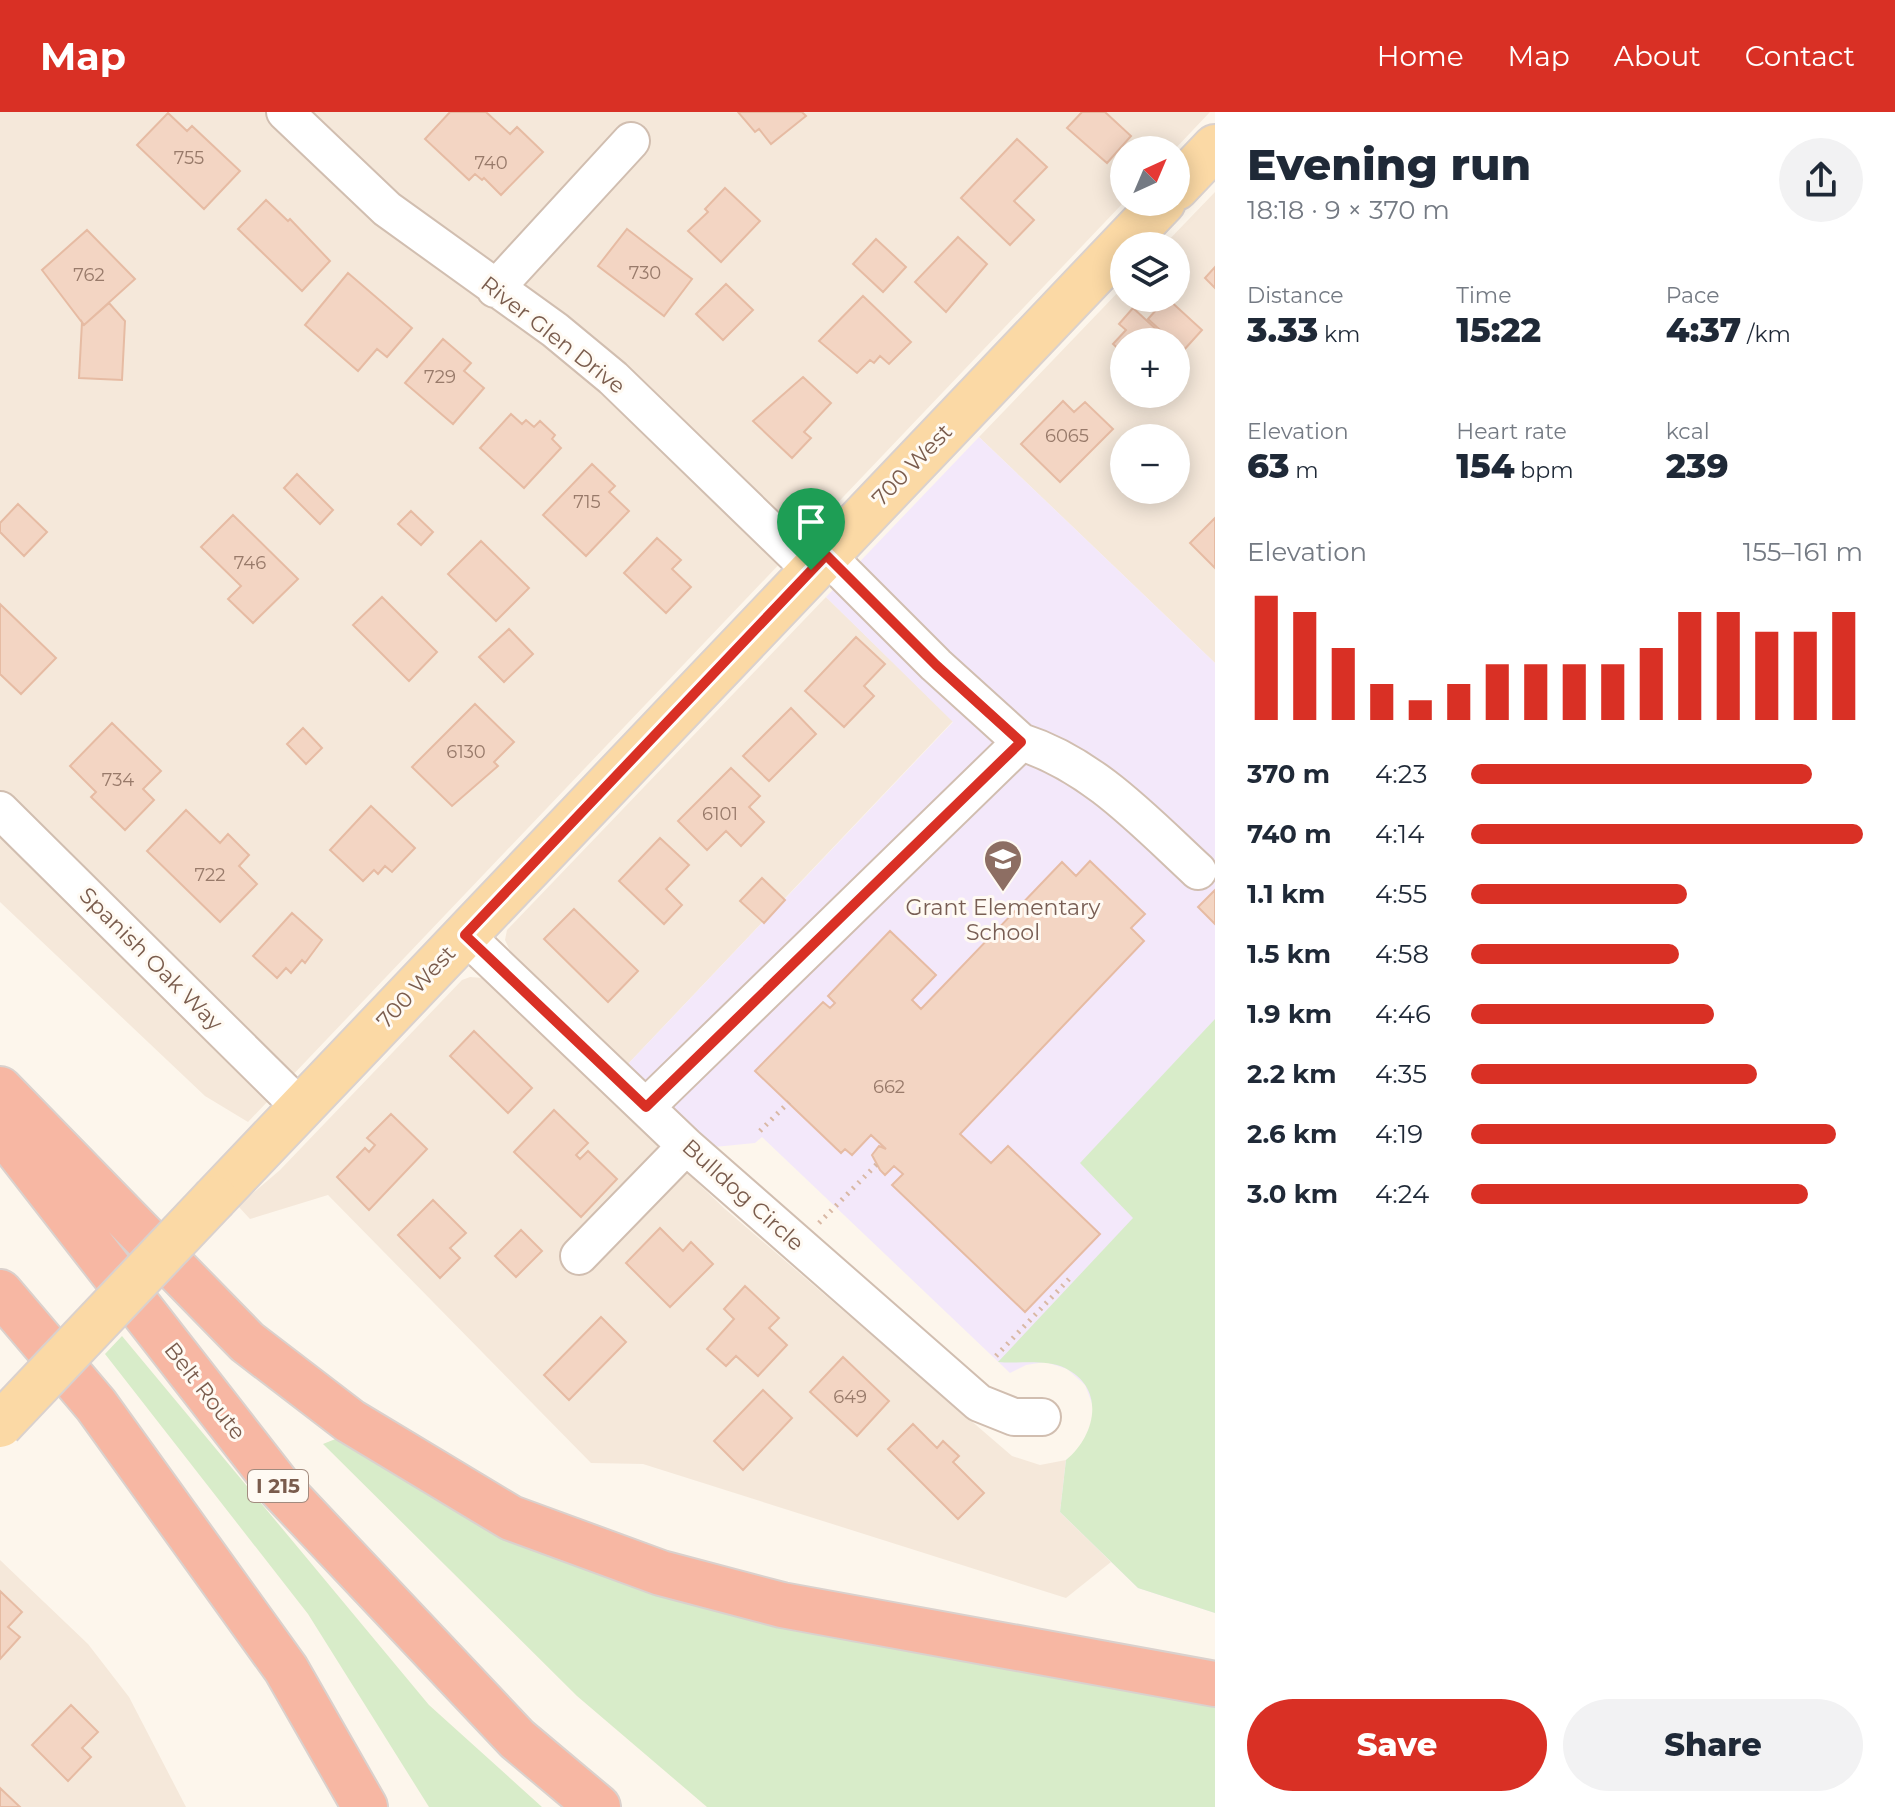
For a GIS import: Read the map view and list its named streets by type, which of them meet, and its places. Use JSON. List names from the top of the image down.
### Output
{
  "streets": {
    "highway": ["Belt Route", "I 215"],
    "main road": ["700 West"],
    "street": ["River Glen Drive", "Spanish Oak Way", "Bulldog Circle"]
  },
  "crossings": [
    ["River Glen Drive", "700 West"],
    ["700 West", "Spanish Oak Way"],
    ["700 West", "Bulldog Circle"]
  ],
  "places": {
    "school or university": ["Grant Elementary School"]
  },
  "house_numbers": [
    "755",
    "740",
    "730",
    "762",
    "729",
    "6065",
    "715",
    "746",
    "6130",
    "734",
    "6101",
    "722",
    "662",
    "649"
  ],
  "north": "top right",
  "page": {
    "header": "Map",
    "nav": [
      "Home",
      "Map",
      "About",
      "Contact"
    ],
    "heading": ["Evening run", "18:18 · 9 × 370 m"],
    "map_buttons": ["+", "−"],
    "stats": [
      ["Distance", "3.33 km"],
      ["Time", "15:22"],
      ["Pace", "4:37 /km"],
      ["Elevation", "63 m"],
      ["Heart rate", "154 bpm"],
      ["kcal", "239"]
    ],
    "chart": ["Elevation", "155–161 m"],
    "list": [
      {
        "name": "370 m",
        "note": "4:23"
      },
      {
        "name": "740 m",
        "note": "4:14"
      },
      {
        "name": "1.1 km",
        "note": "4:55"
      },
      {
        "name": "1.5 km",
        "note": "4:58"
      },
      {
        "name": "1.9 km",
        "note": "4:46"
      },
      {
        "name": "2.2 km",
        "note": "4:35"
      },
      {
        "name": "2.6 km",
        "note": "4:19"
      },
      {
        "name": "3.0 km",
        "note": "4:24"
      }
    ],
    "buttons": ["Save", "Share"]
  }
}
